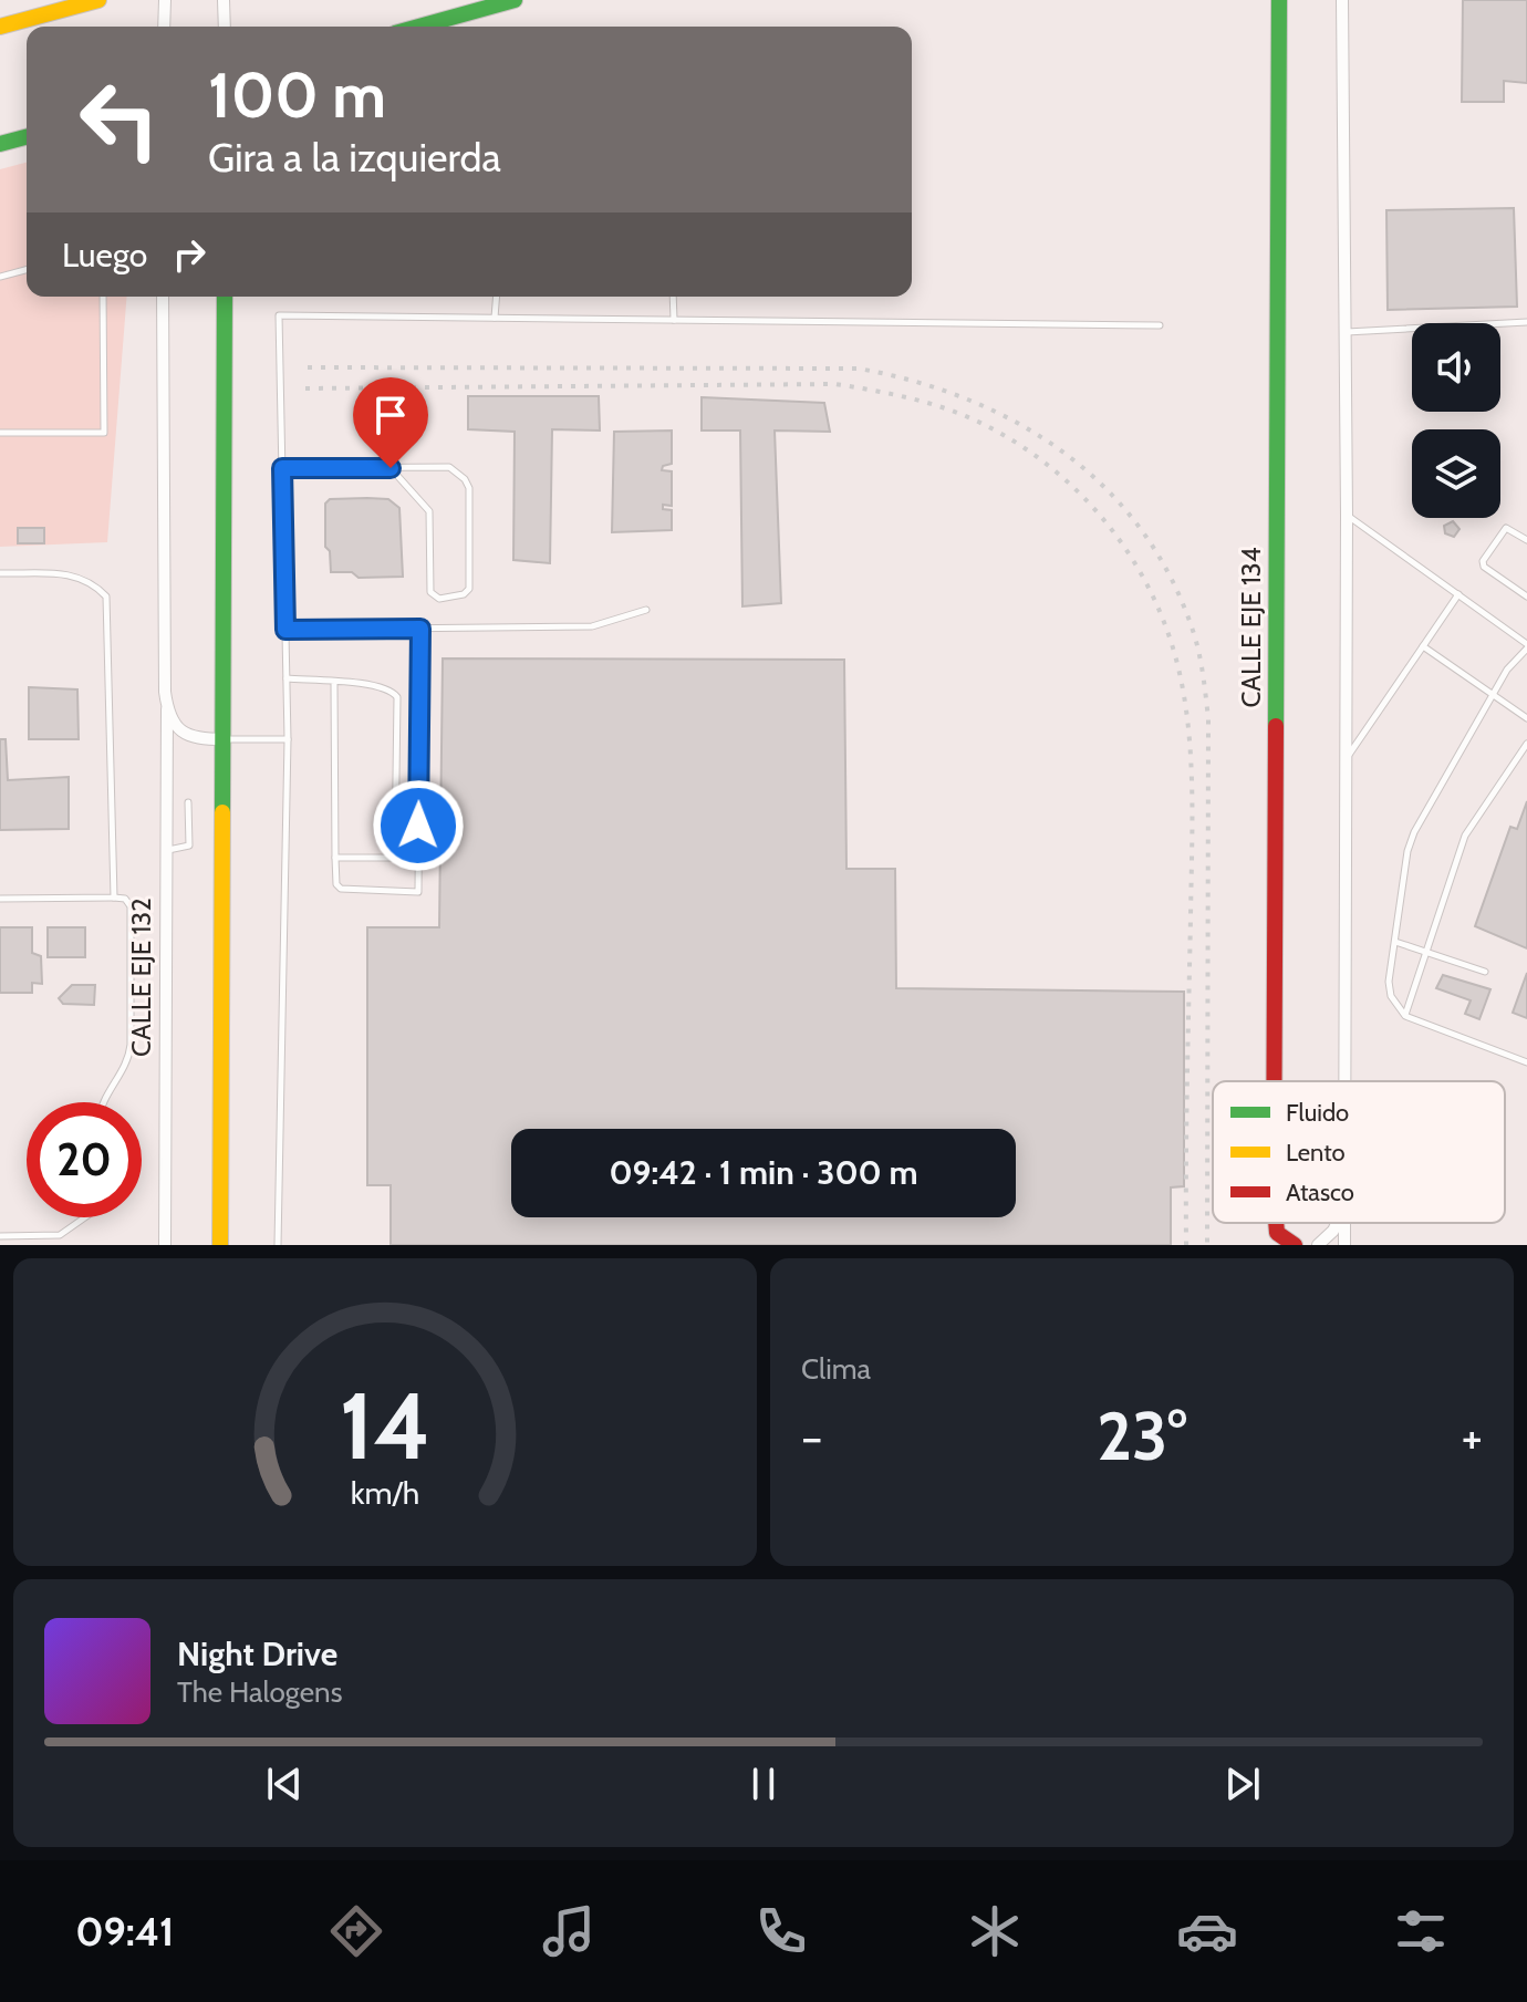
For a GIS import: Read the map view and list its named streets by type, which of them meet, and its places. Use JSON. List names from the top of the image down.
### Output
{
  "streets": {
    "street": ["CALLE EJE 134", "CALLE EJE 132"]
  },
  "legend": ["Fluido", "Lento", "Atasco"],
  "page": {
    "turn": ["100 m", "Gira a la izquierda"],
    "then": "Luego",
    "limit": "20",
    "trip": "09:42 · 1 min · 300 m",
    "tile": "Clima",
    "heat": ["−", "23°", "+"],
    "song": ["Night Drive", "The Halogens"],
    "tabs": "09:41",
    "gauge": ["14", "km/h"]
  }
}
